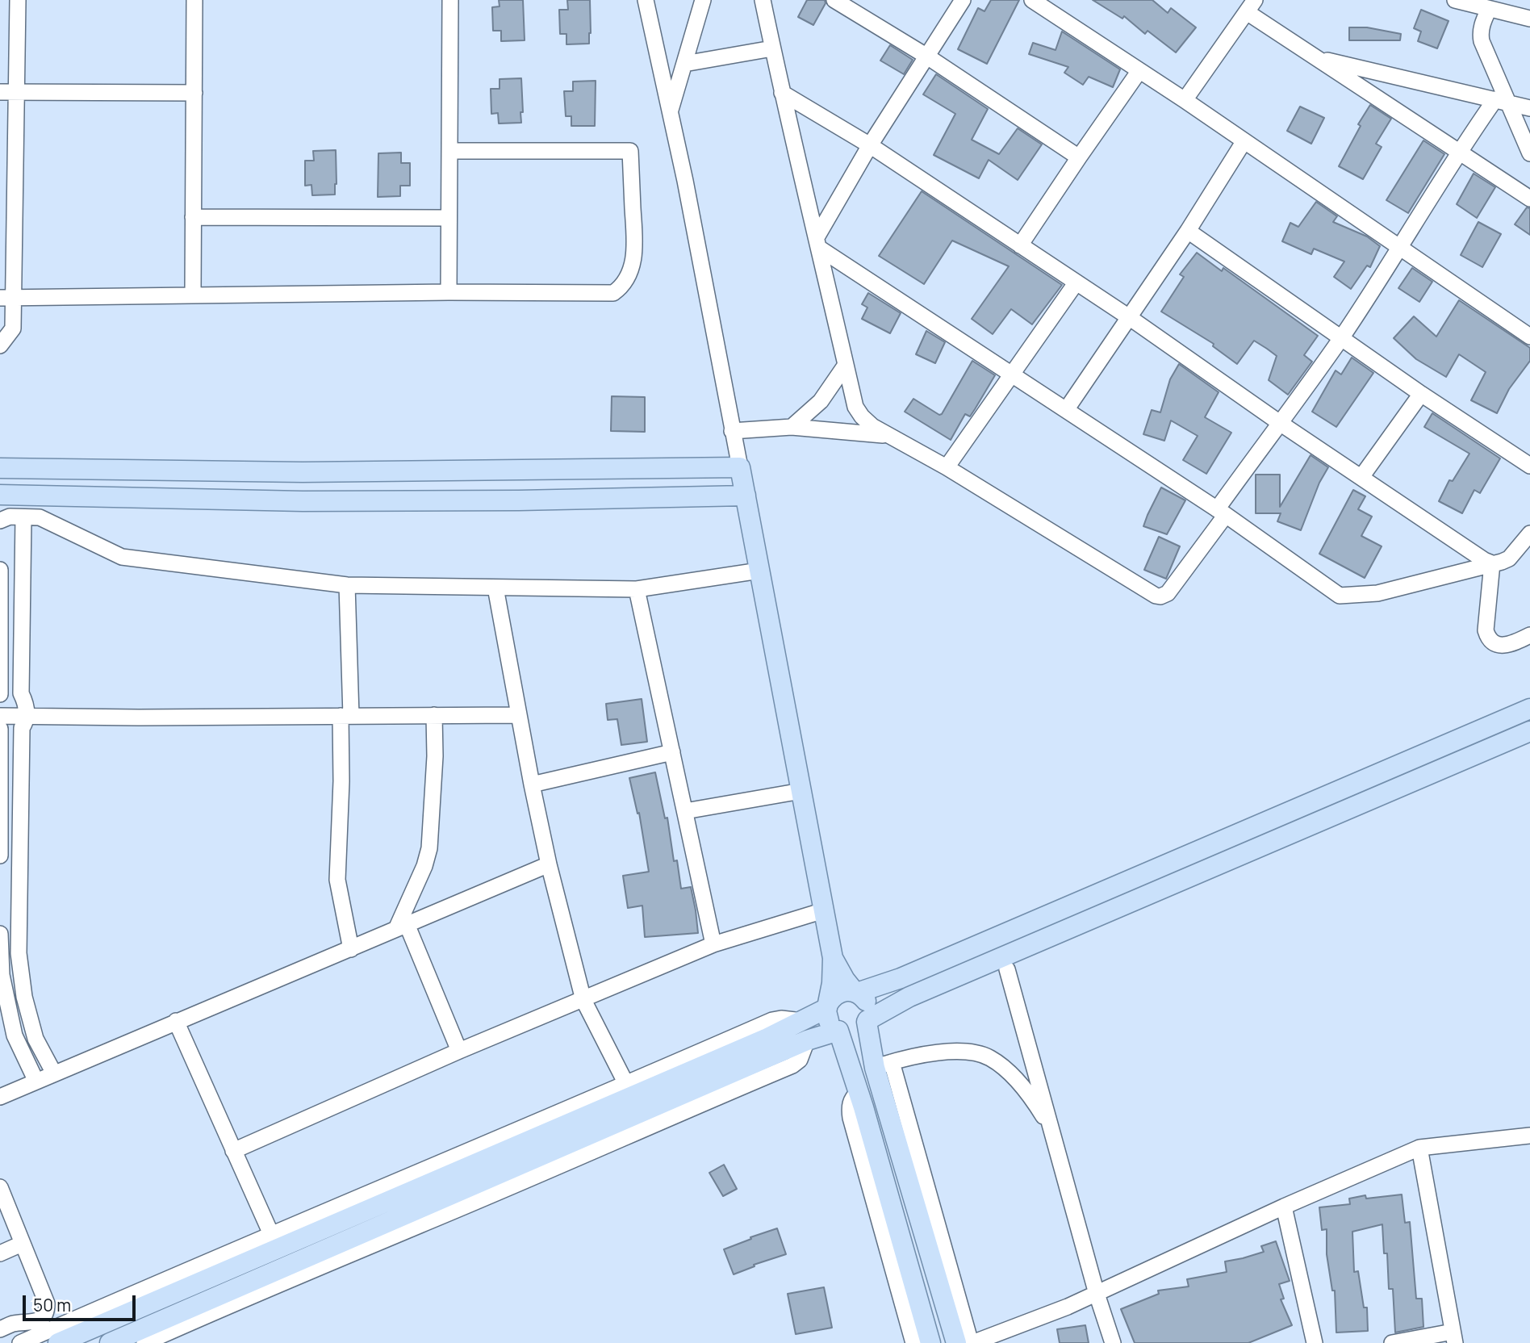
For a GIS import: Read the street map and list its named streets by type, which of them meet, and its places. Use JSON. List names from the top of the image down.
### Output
{
  "scale_bar": "50 m"
}
